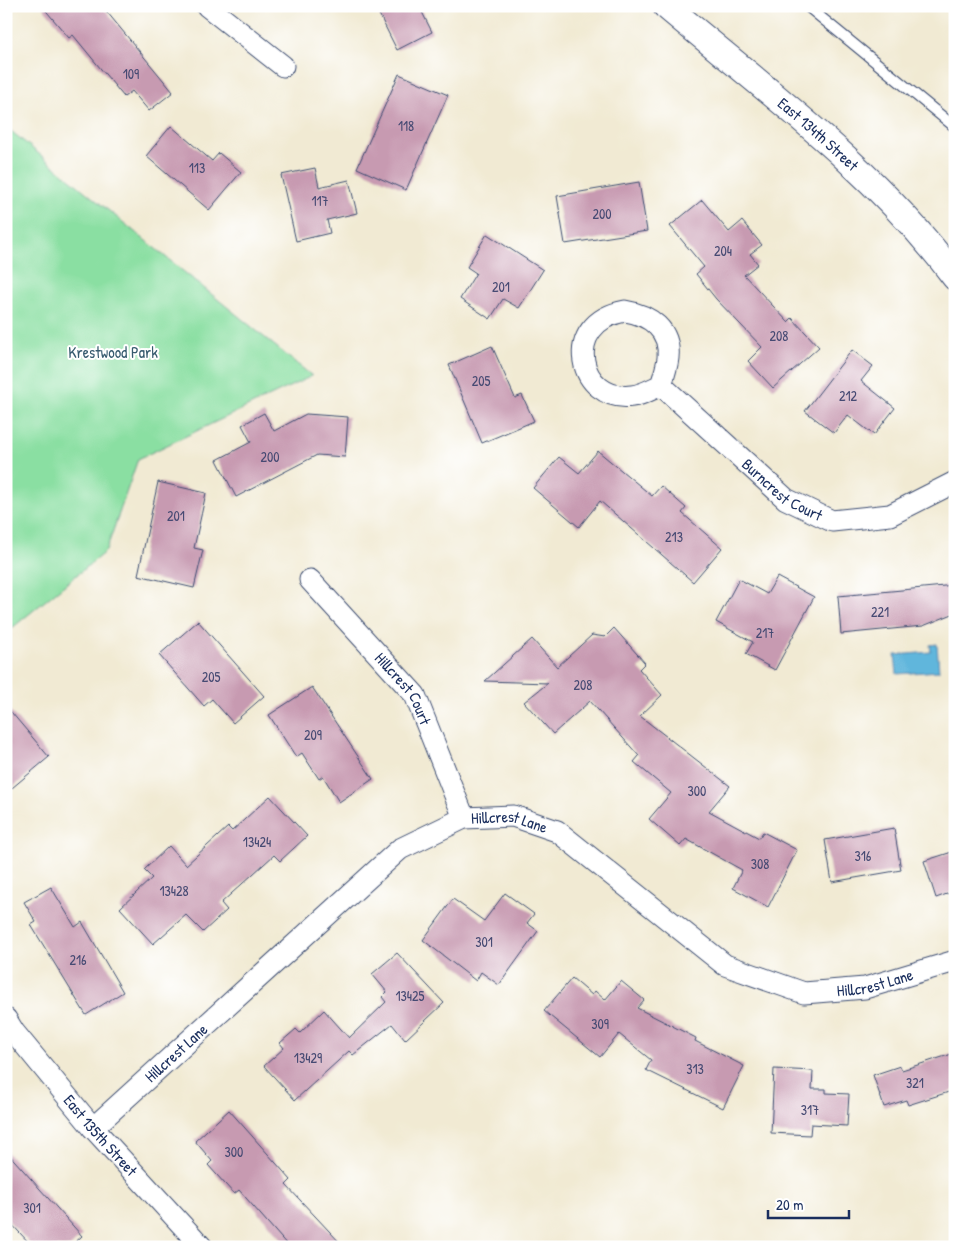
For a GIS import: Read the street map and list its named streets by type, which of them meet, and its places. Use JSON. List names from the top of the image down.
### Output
{
  "streets": {
    "street": [
      "East 134th Street",
      "Burncrest Court",
      "Hillcrest Court",
      "Hillcrest Lane",
      "East 135th Street"
    ]
  },
  "crossings": [
    ["Hillcrest Court", "Hillcrest Lane"],
    ["Hillcrest Lane", "East 135th Street"]
  ],
  "parks": ["Krestwood Park"],
  "house_numbers": [
    "109",
    "118",
    "113",
    "117",
    "200",
    "204",
    "201",
    "208",
    "205",
    "212",
    "200",
    "201",
    "213",
    "221",
    "217",
    "205",
    "208",
    "209",
    "300",
    "13424",
    "316",
    "308",
    "13428",
    "301",
    "216",
    "13425",
    "309",
    "13429",
    "313",
    "321",
    "317",
    "300",
    "301"
  ],
  "scale_bar": "20 m"
}
